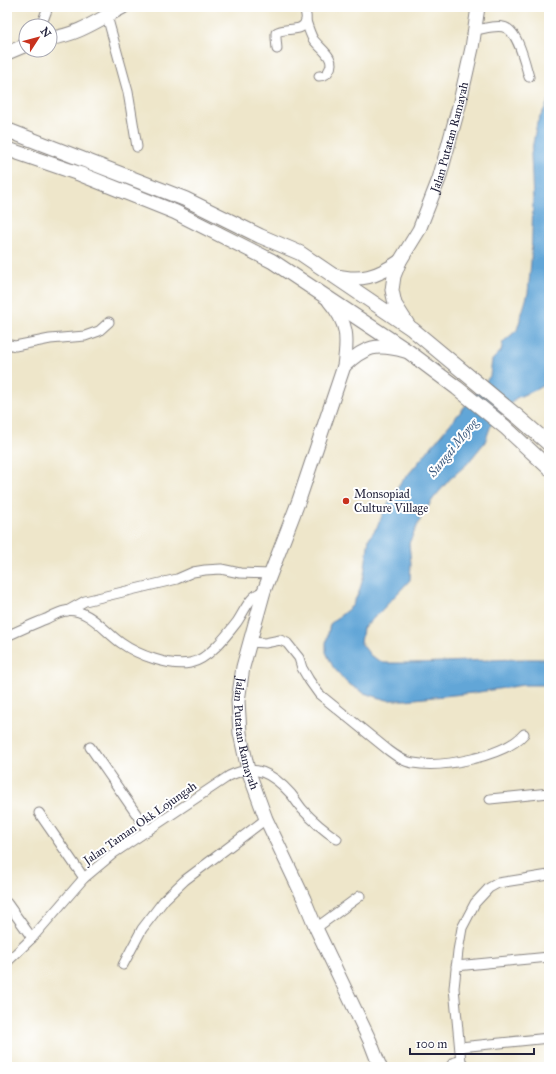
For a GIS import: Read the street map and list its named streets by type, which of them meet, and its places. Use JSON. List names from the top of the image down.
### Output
{
  "streets": {
    "main road": ["Jalan Putatan Ramayah"],
    "street": ["Jalan Taman Okk Lojungah"]
  },
  "crossings": [
    ["Jalan Putatan Ramayah", "Jalan Taman Okk Lojungah"]
  ],
  "water": ["Sungai Moyog"],
  "places": ["Monsopiad Culture Village"],
  "scale_bar": "100 m",
  "north": "top right"
}
